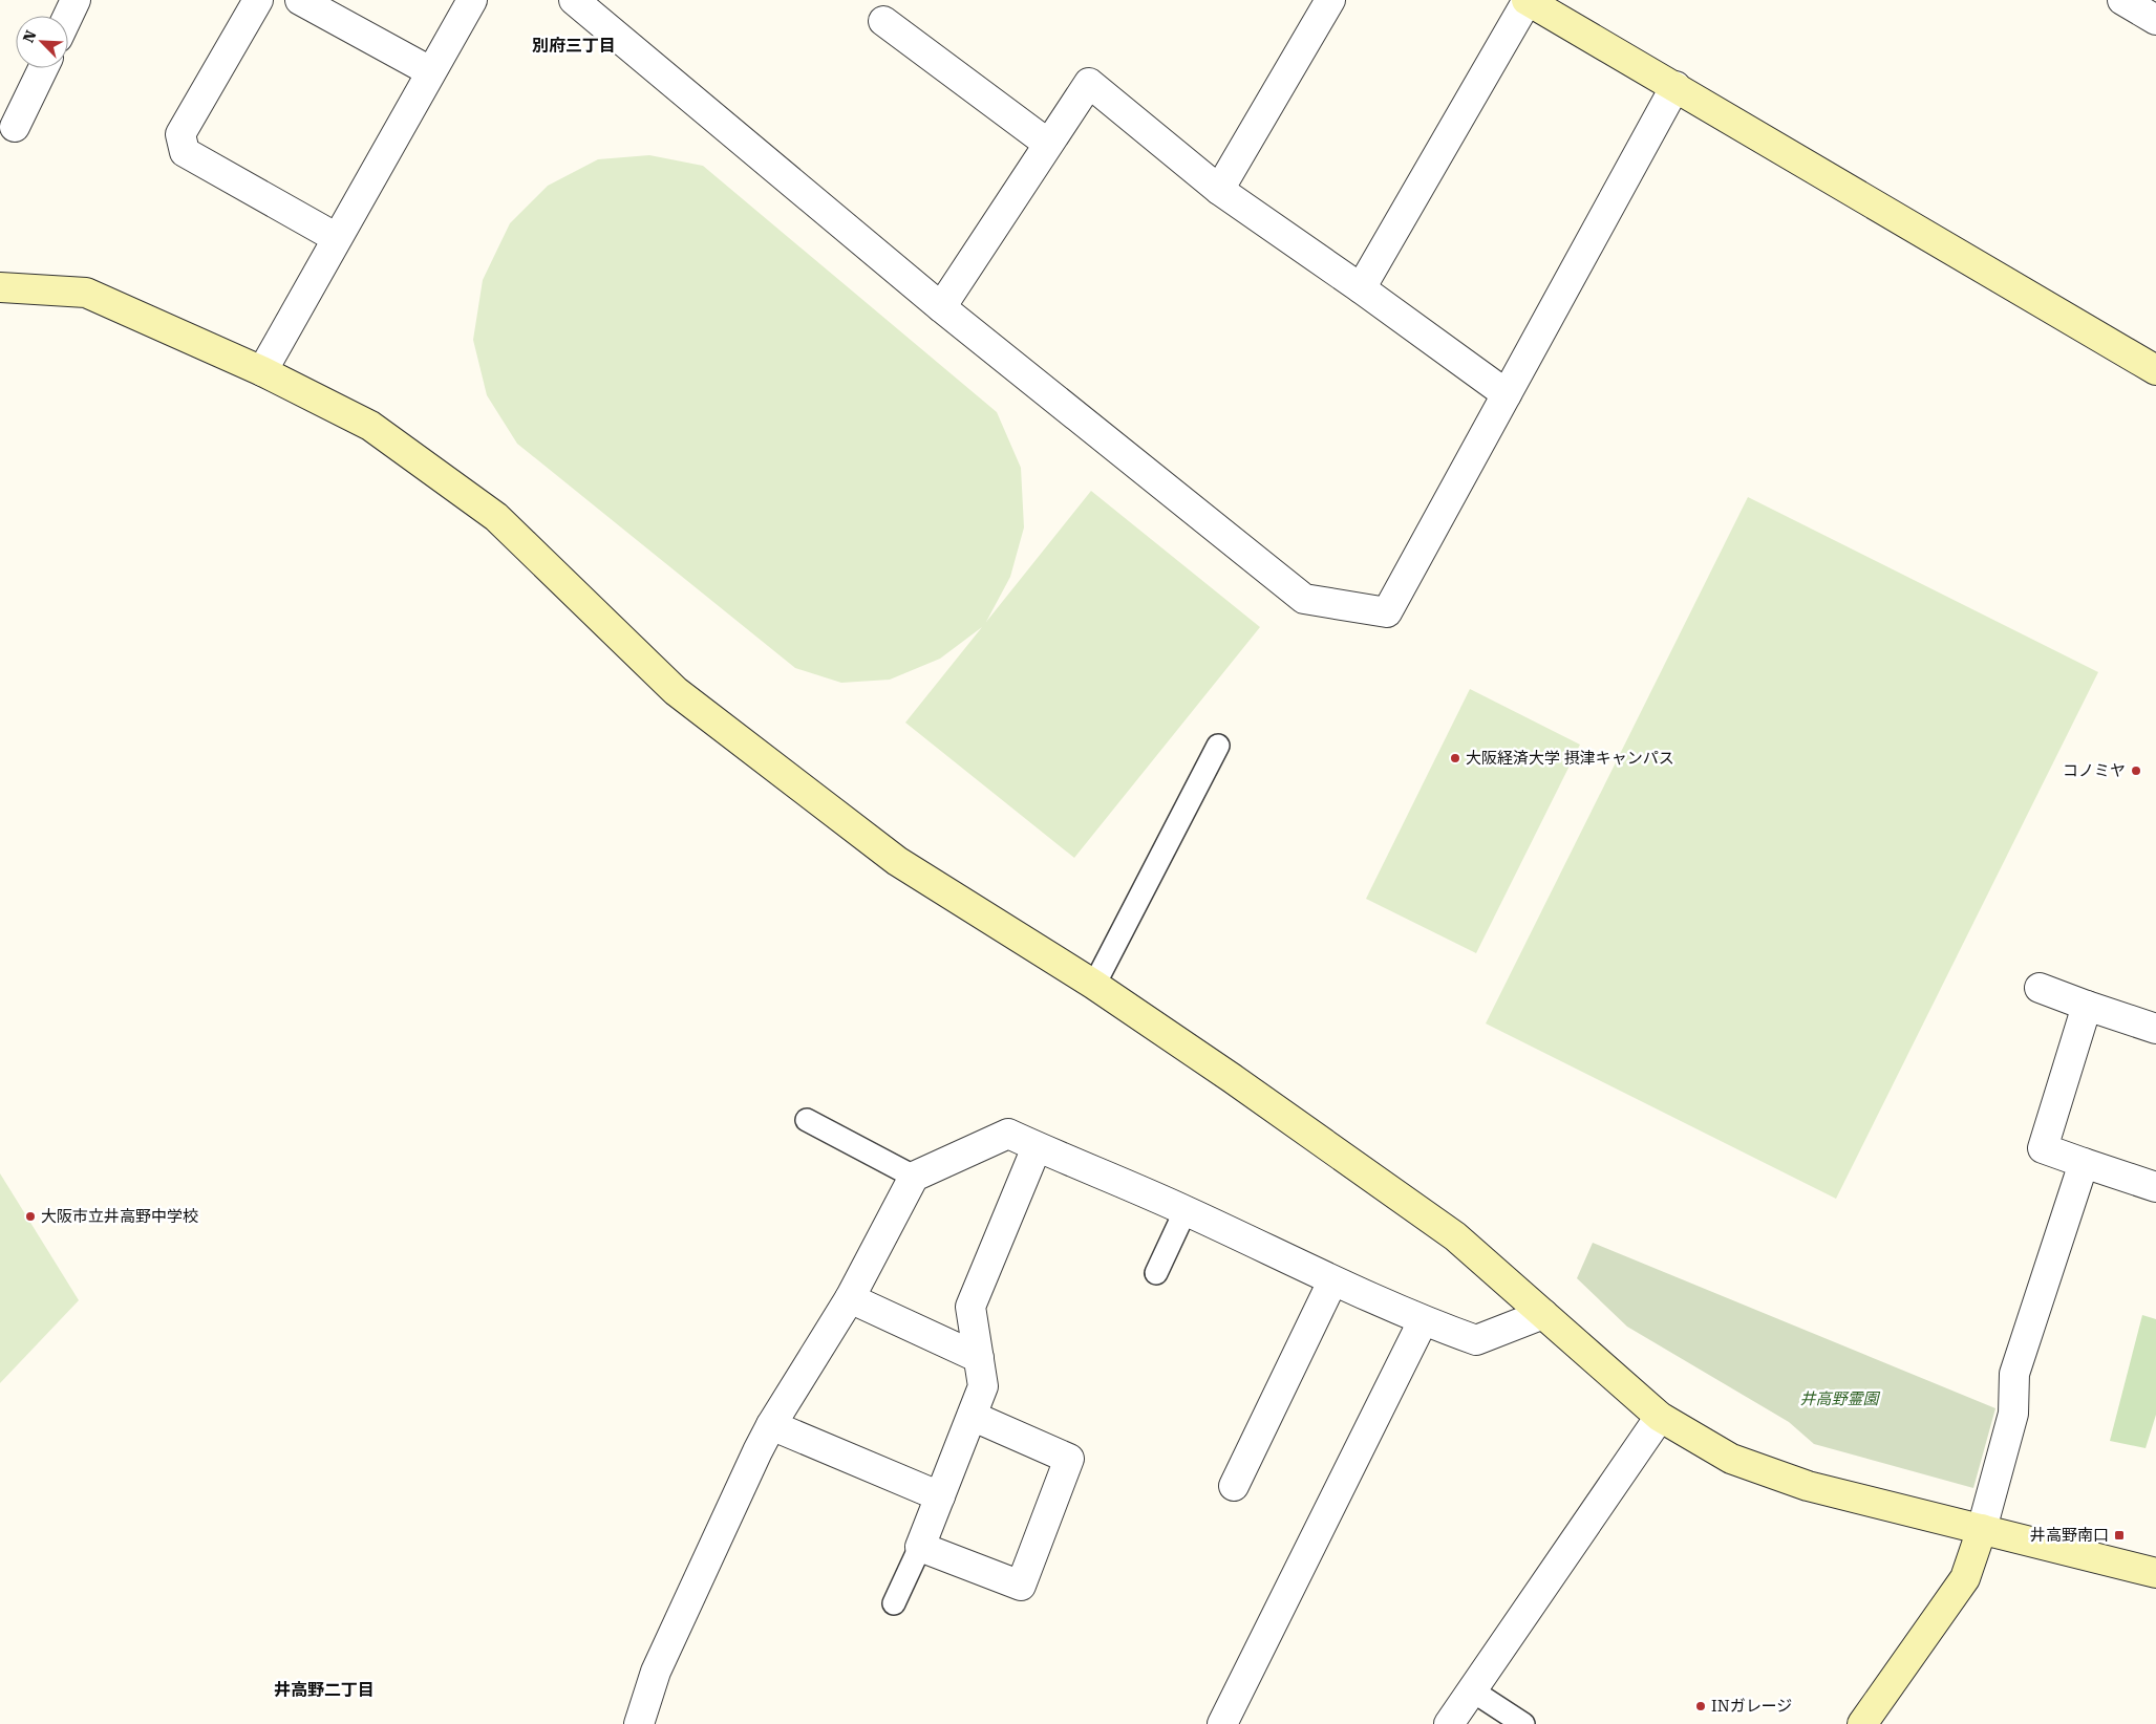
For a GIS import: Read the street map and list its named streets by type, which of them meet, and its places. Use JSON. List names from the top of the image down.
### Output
{
  "districts": ["別府三丁目", "井高野二丁目"],
  "parks": ["井高野霊園"],
  "places": {
    "other": [
      "大阪経済大学 摂津キャンパス",
      "コノミヤ",
      "大阪市立井高野中学校",
      "INガレージ"
    ],
    "transit": ["井高野南口"]
  },
  "north": "top left"
}
